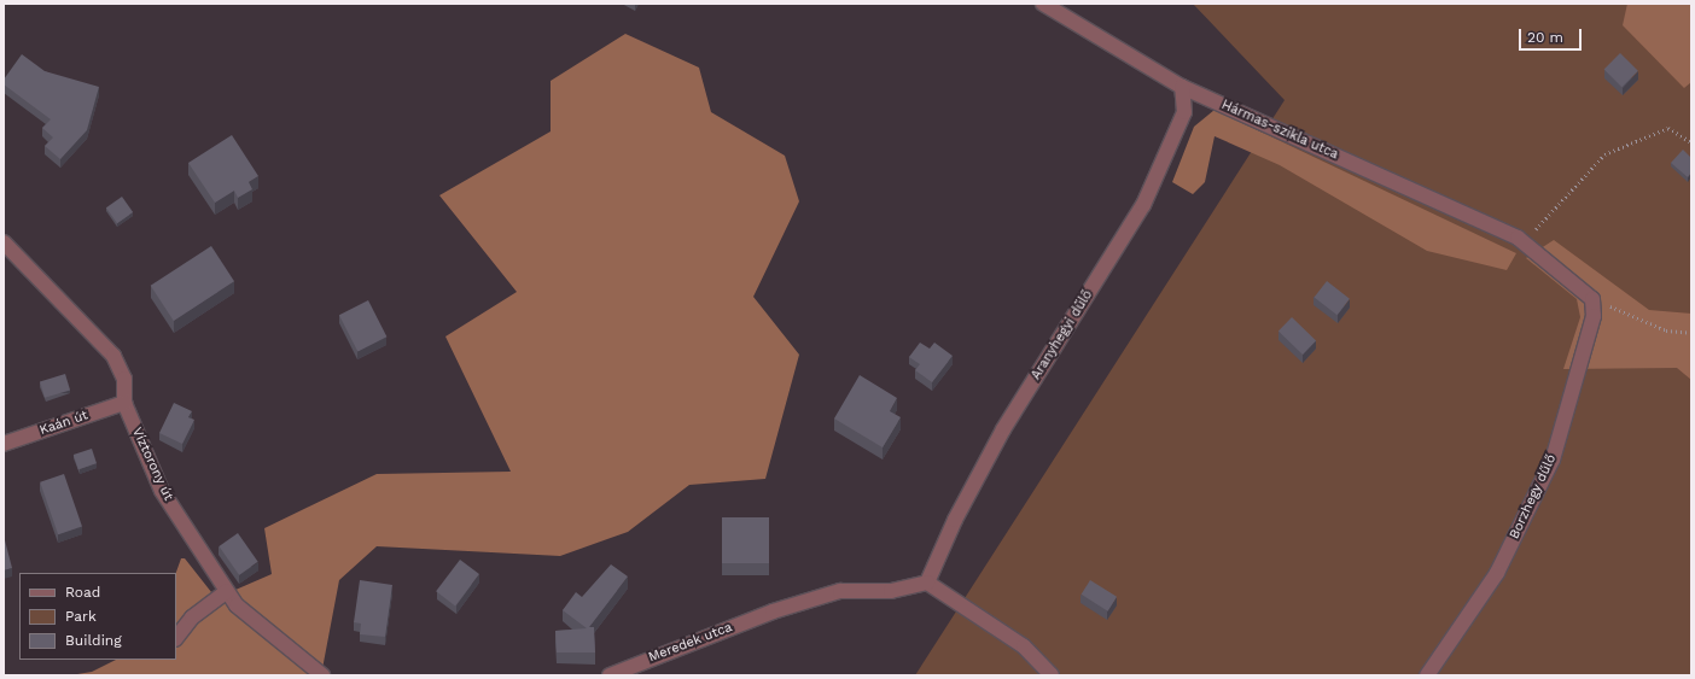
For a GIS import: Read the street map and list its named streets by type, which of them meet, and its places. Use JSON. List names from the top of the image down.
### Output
{
  "streets": {
    "street": [
      "Hármas-szikla utca",
      "Aranyhegyi dűlő",
      "Kaán út",
      "Víztorony út",
      "Borzhegy dűlő",
      "Meredek utca"
    ]
  },
  "crossings": [
    ["Hármas-szikla utca", "Aranyhegyi dűlő"],
    ["Hármas-szikla utca", "Borzhegy dűlő"],
    ["Aranyhegyi dűlő", "Meredek utca"],
    ["Kaán út", "Víztorony út"]
  ],
  "legend": ["Road", "Park", "Building"],
  "scale_bar": "20 m"
}
